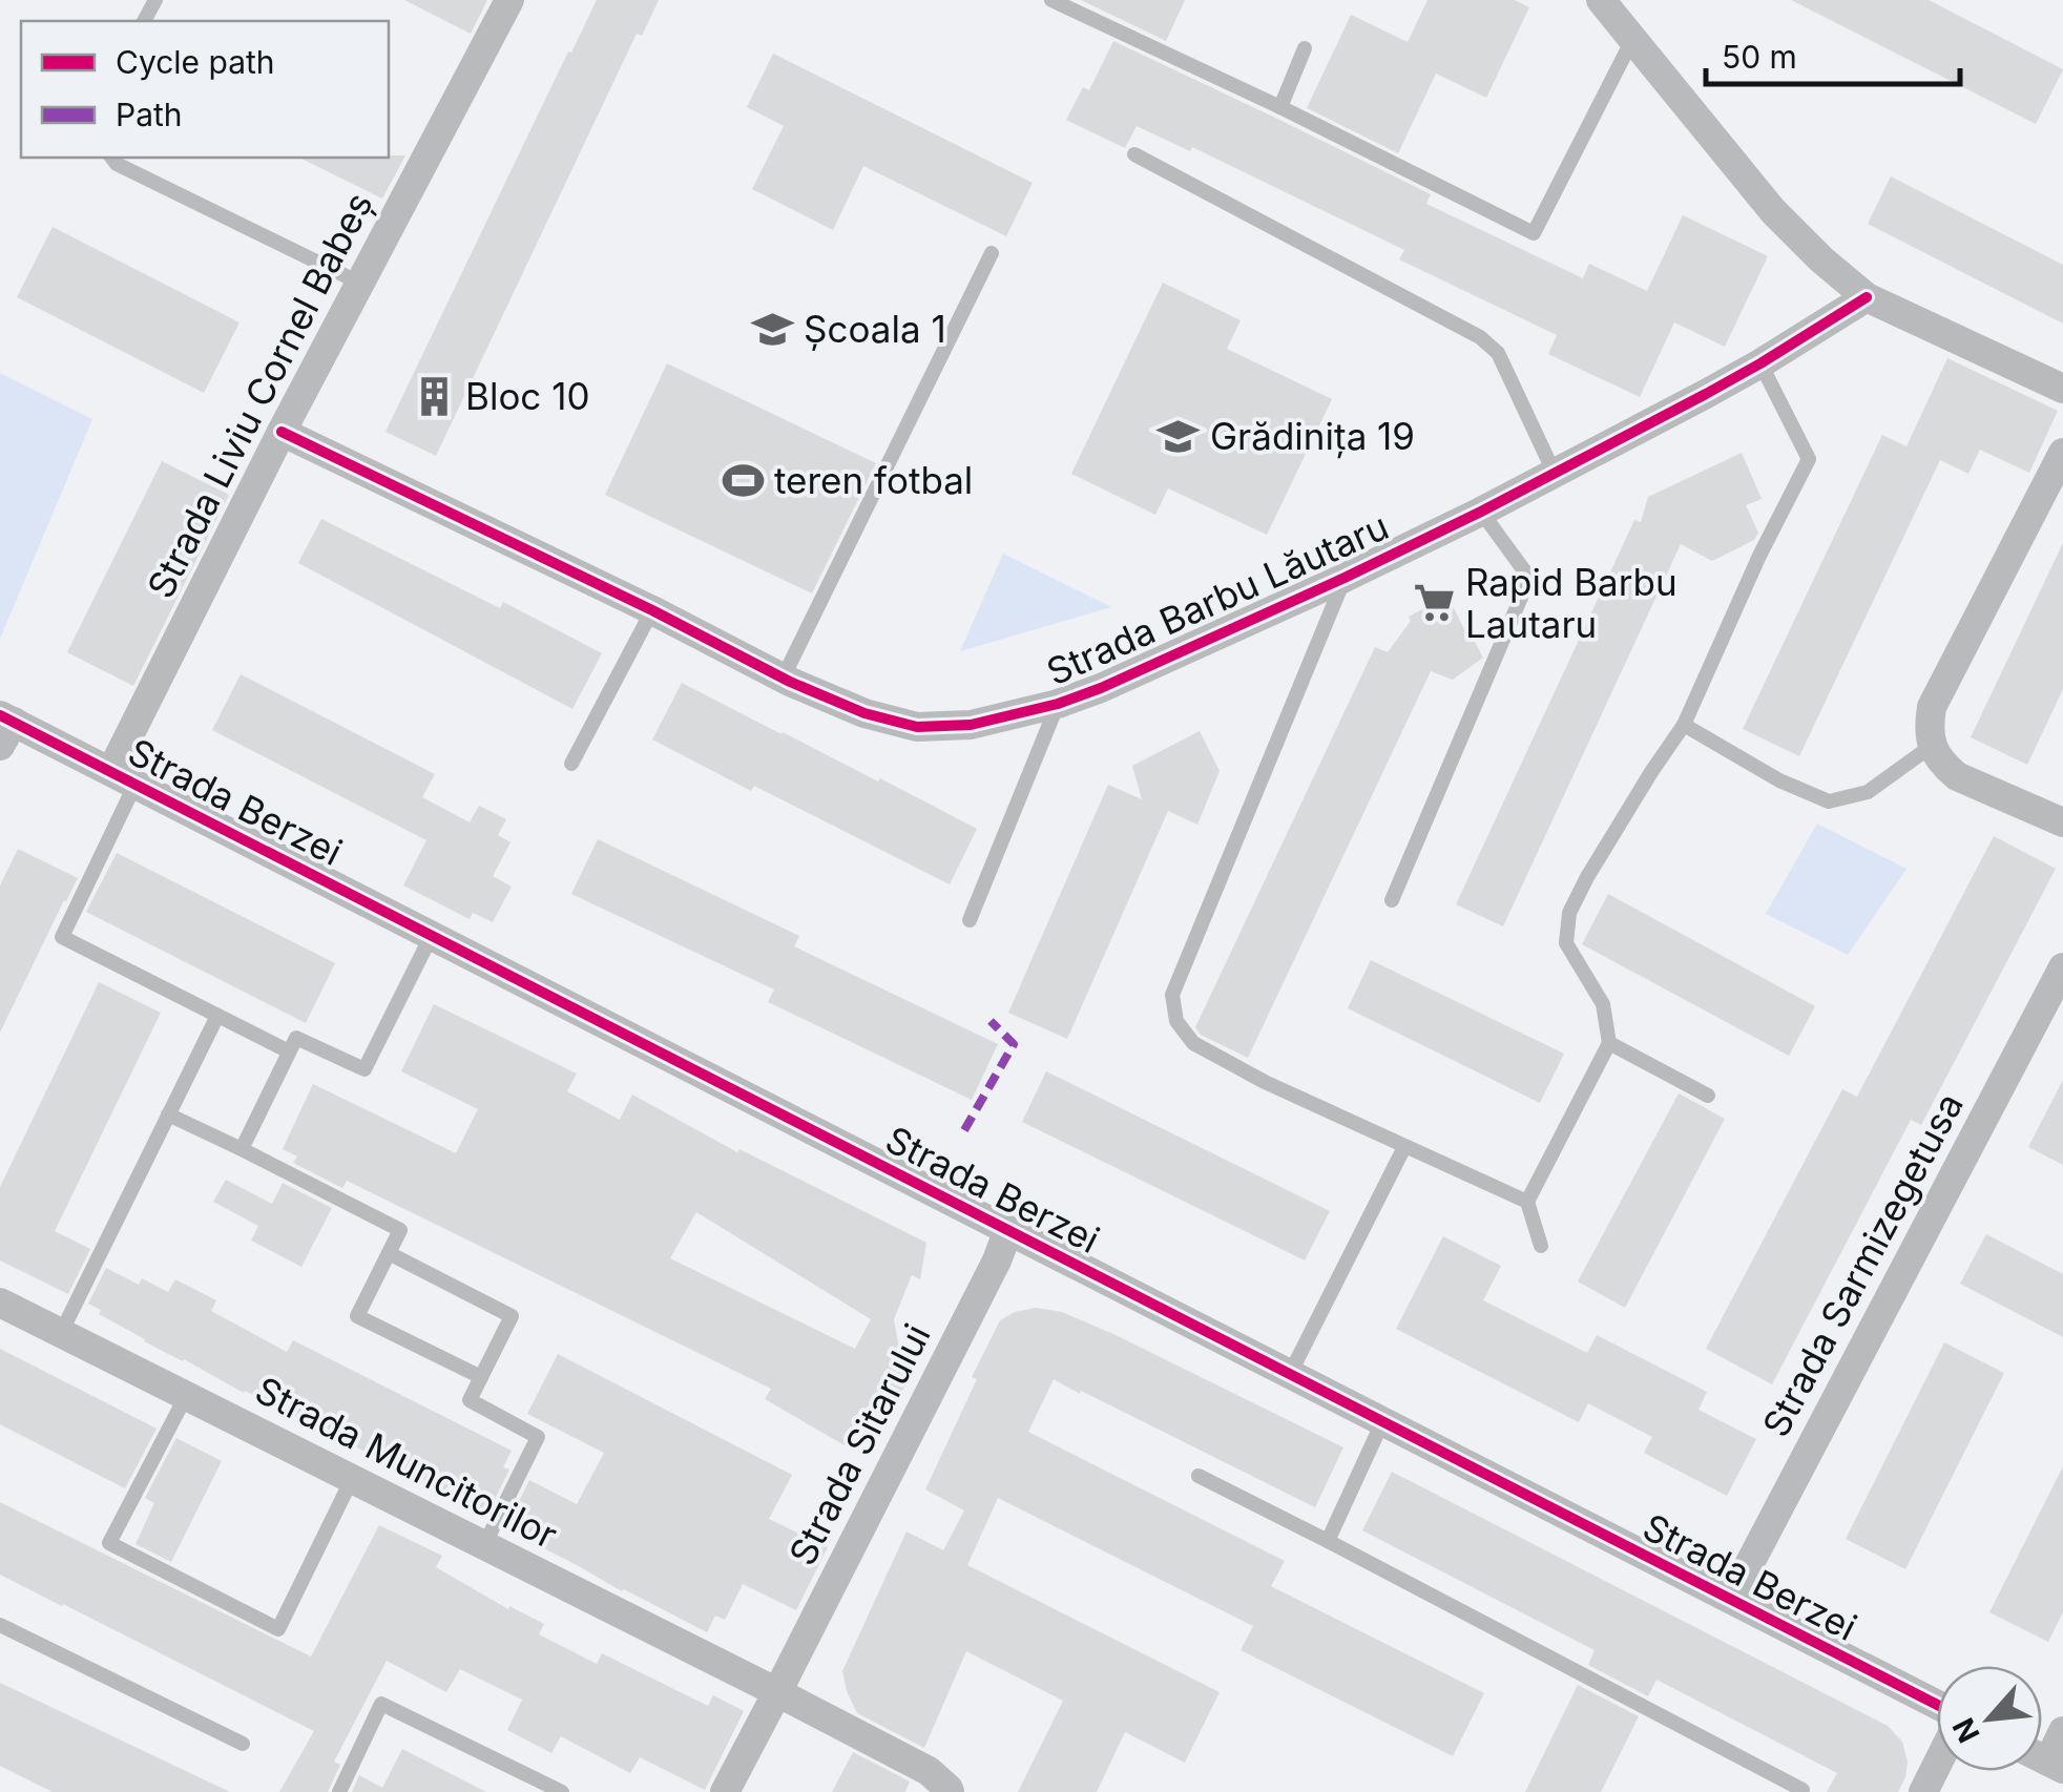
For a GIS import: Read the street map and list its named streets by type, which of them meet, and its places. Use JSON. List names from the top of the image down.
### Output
{
  "streets": {
    "street": [
      "Strada Liviu Cornel Babeș",
      "Strada Barbu Lăutaru",
      "Strada Berzei",
      "Strada Sarmizegetusa",
      "Strada Sitarului",
      "Strada Muncitorilor"
    ]
  },
  "crossings": [
    ["Strada Liviu Cornel Babeș", "Strada Barbu Lăutaru"],
    ["Strada Liviu Cornel Babeș", "Strada Berzei"],
    ["Strada Berzei", "Strada Sarmizegetusa"],
    ["Strada Berzei", "Strada Sitarului"],
    ["Strada Sitarului", "Strada Muncitorilor"]
  ],
  "places": {
    "school or university": ["Școala 1", "Grădinița 19"],
    "building": ["Bloc 10"],
    "sports": ["teren fotbal"],
    "supermarket": ["Rapid Barbu Lautaru"]
  },
  "legend": ["Cycle path", "Path"],
  "scale_bar": "50 m",
  "north": "bottom left"
}
